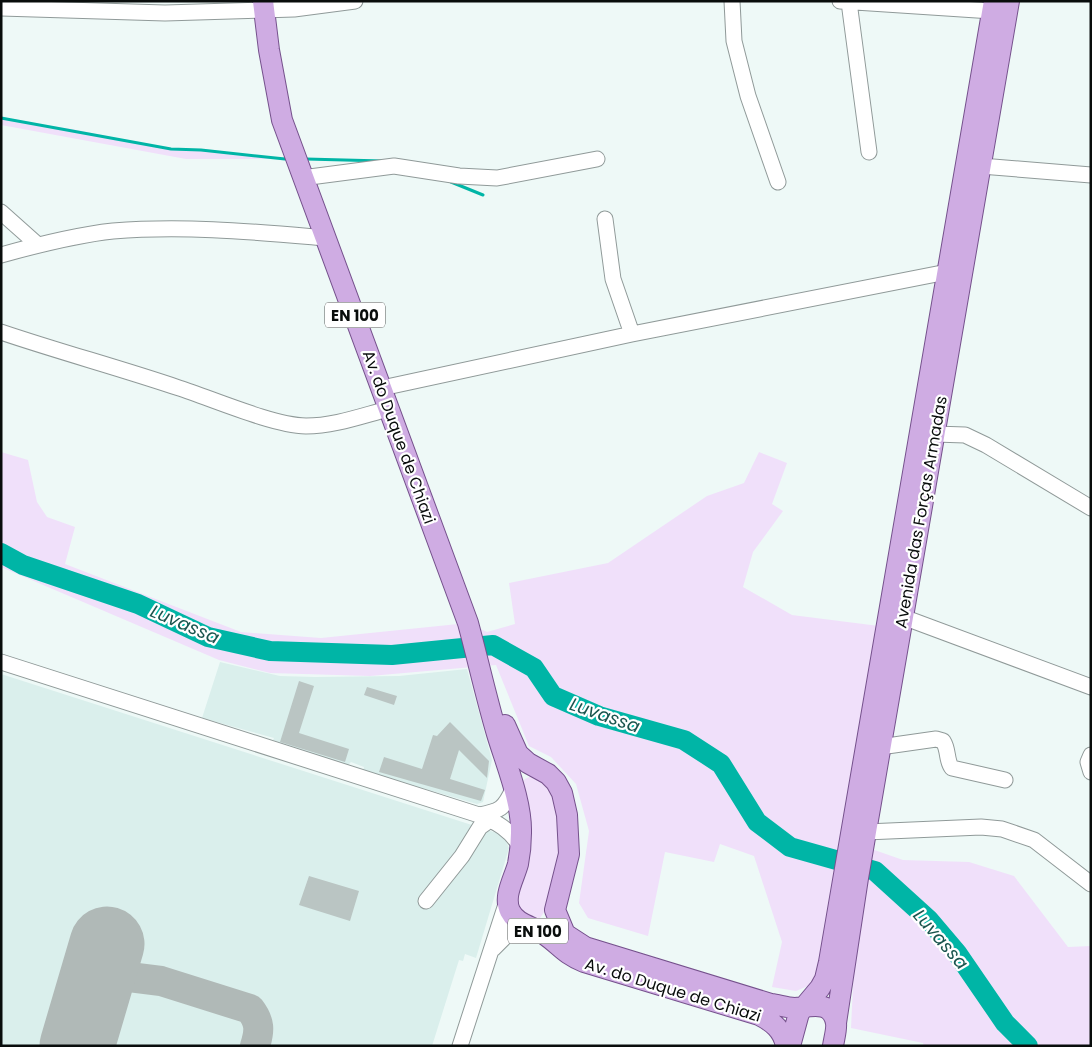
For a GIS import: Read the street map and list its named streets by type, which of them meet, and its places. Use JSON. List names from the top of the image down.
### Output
{
  "streets": {
    "main road": ["EN 100", "Av. do Duque de Chiazi", "Avenida das Forças Armadas"]
  },
  "crossings": [
    ["EN 100", "Av. do Duque de Chiazi"],
    ["EN 100", "Avenida das Forças Armadas"],
    ["Av. do Duque de Chiazi", "Avenida das Forças Armadas"]
  ],
  "water": ["Luvassa"]
}
